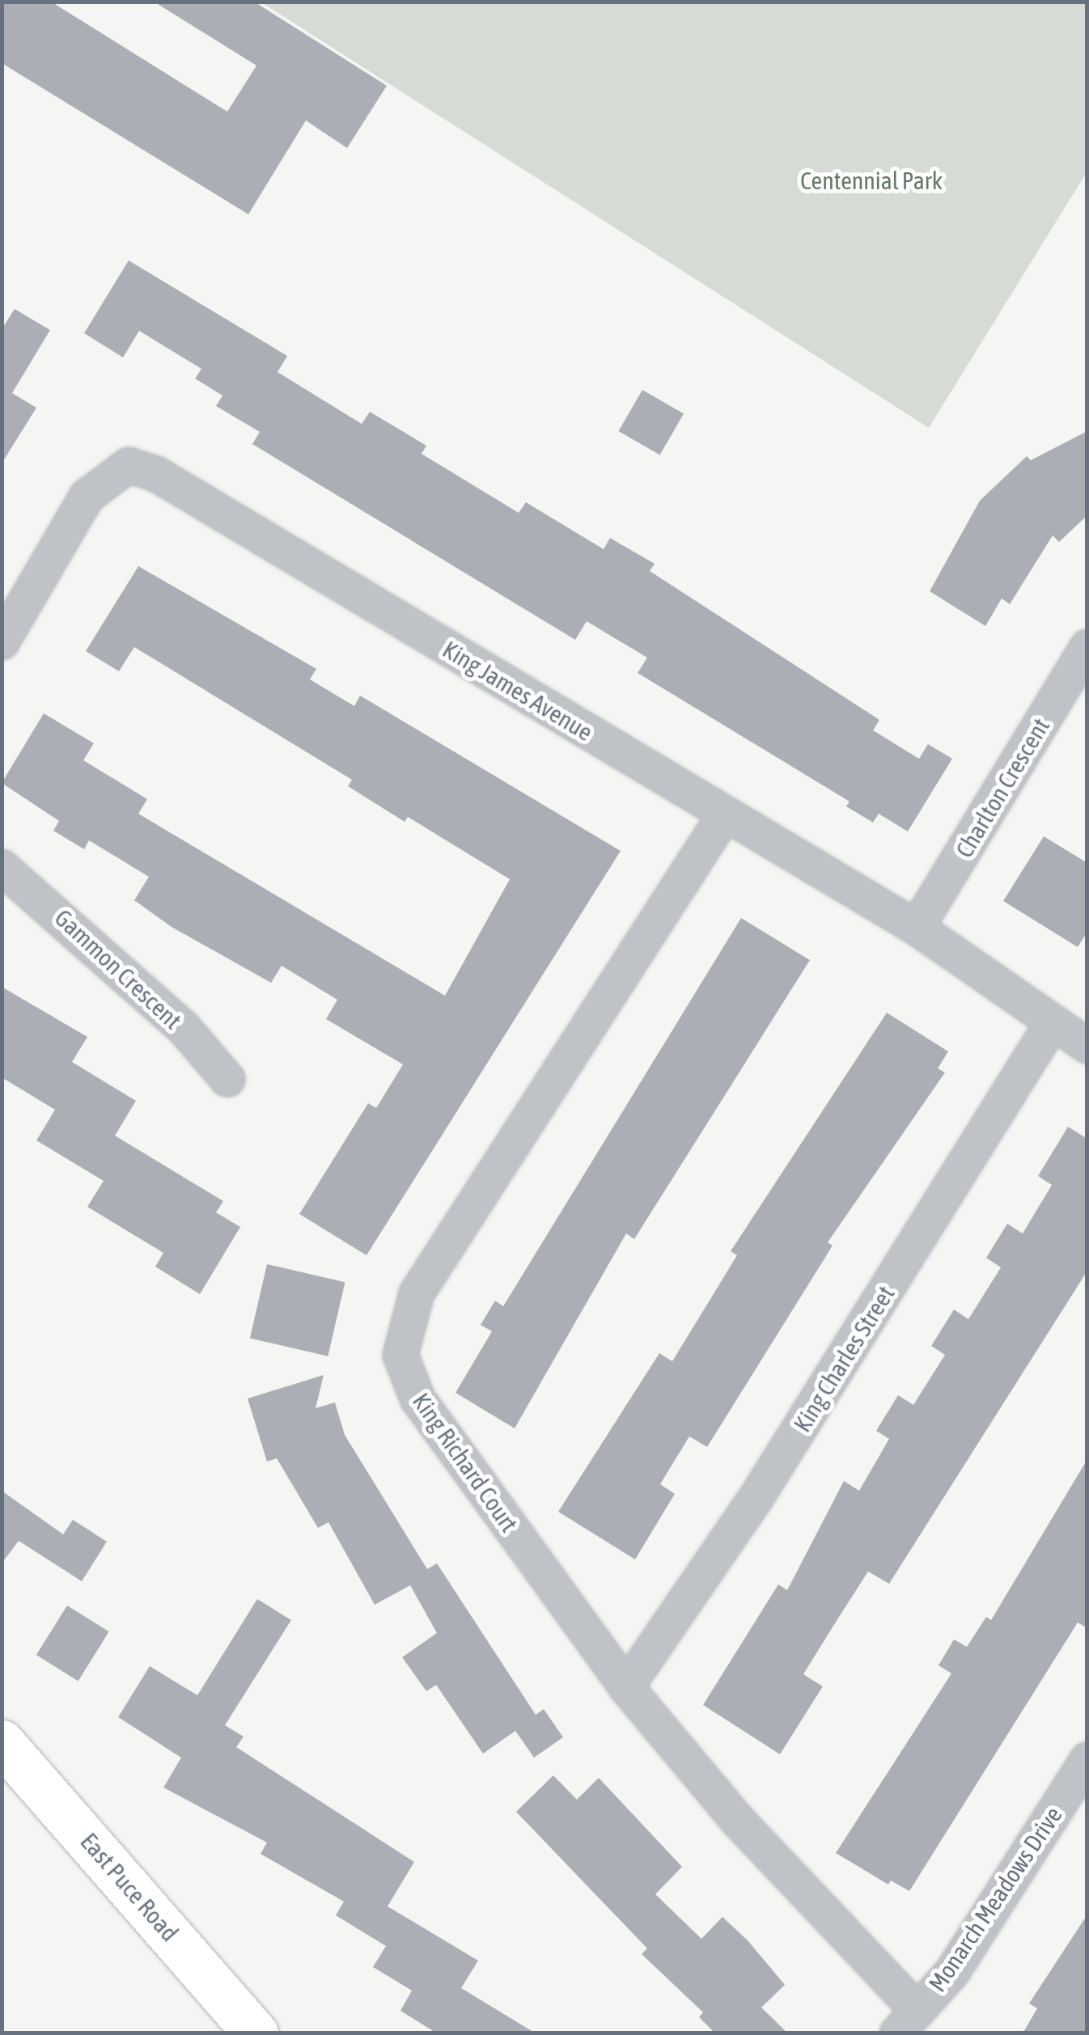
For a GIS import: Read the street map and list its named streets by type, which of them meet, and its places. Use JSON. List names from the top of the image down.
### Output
{
  "streets": {
    "main road": ["East Puce Road"],
    "street": [
      "King James Avenue",
      "Charlton Crescent",
      "Gammon Crescent",
      "King Charles Street",
      "King Richard Court",
      "Monarch Meadows Drive"
    ]
  },
  "crossings": [
    ["King James Avenue", "Charlton Crescent"],
    ["King James Avenue", "King Charles Street"],
    ["King James Avenue", "King Richard Court"],
    ["King Charles Street", "King Richard Court"],
    ["King Richard Court", "Monarch Meadows Drive"]
  ],
  "parks": ["Centennial Park"]
}
